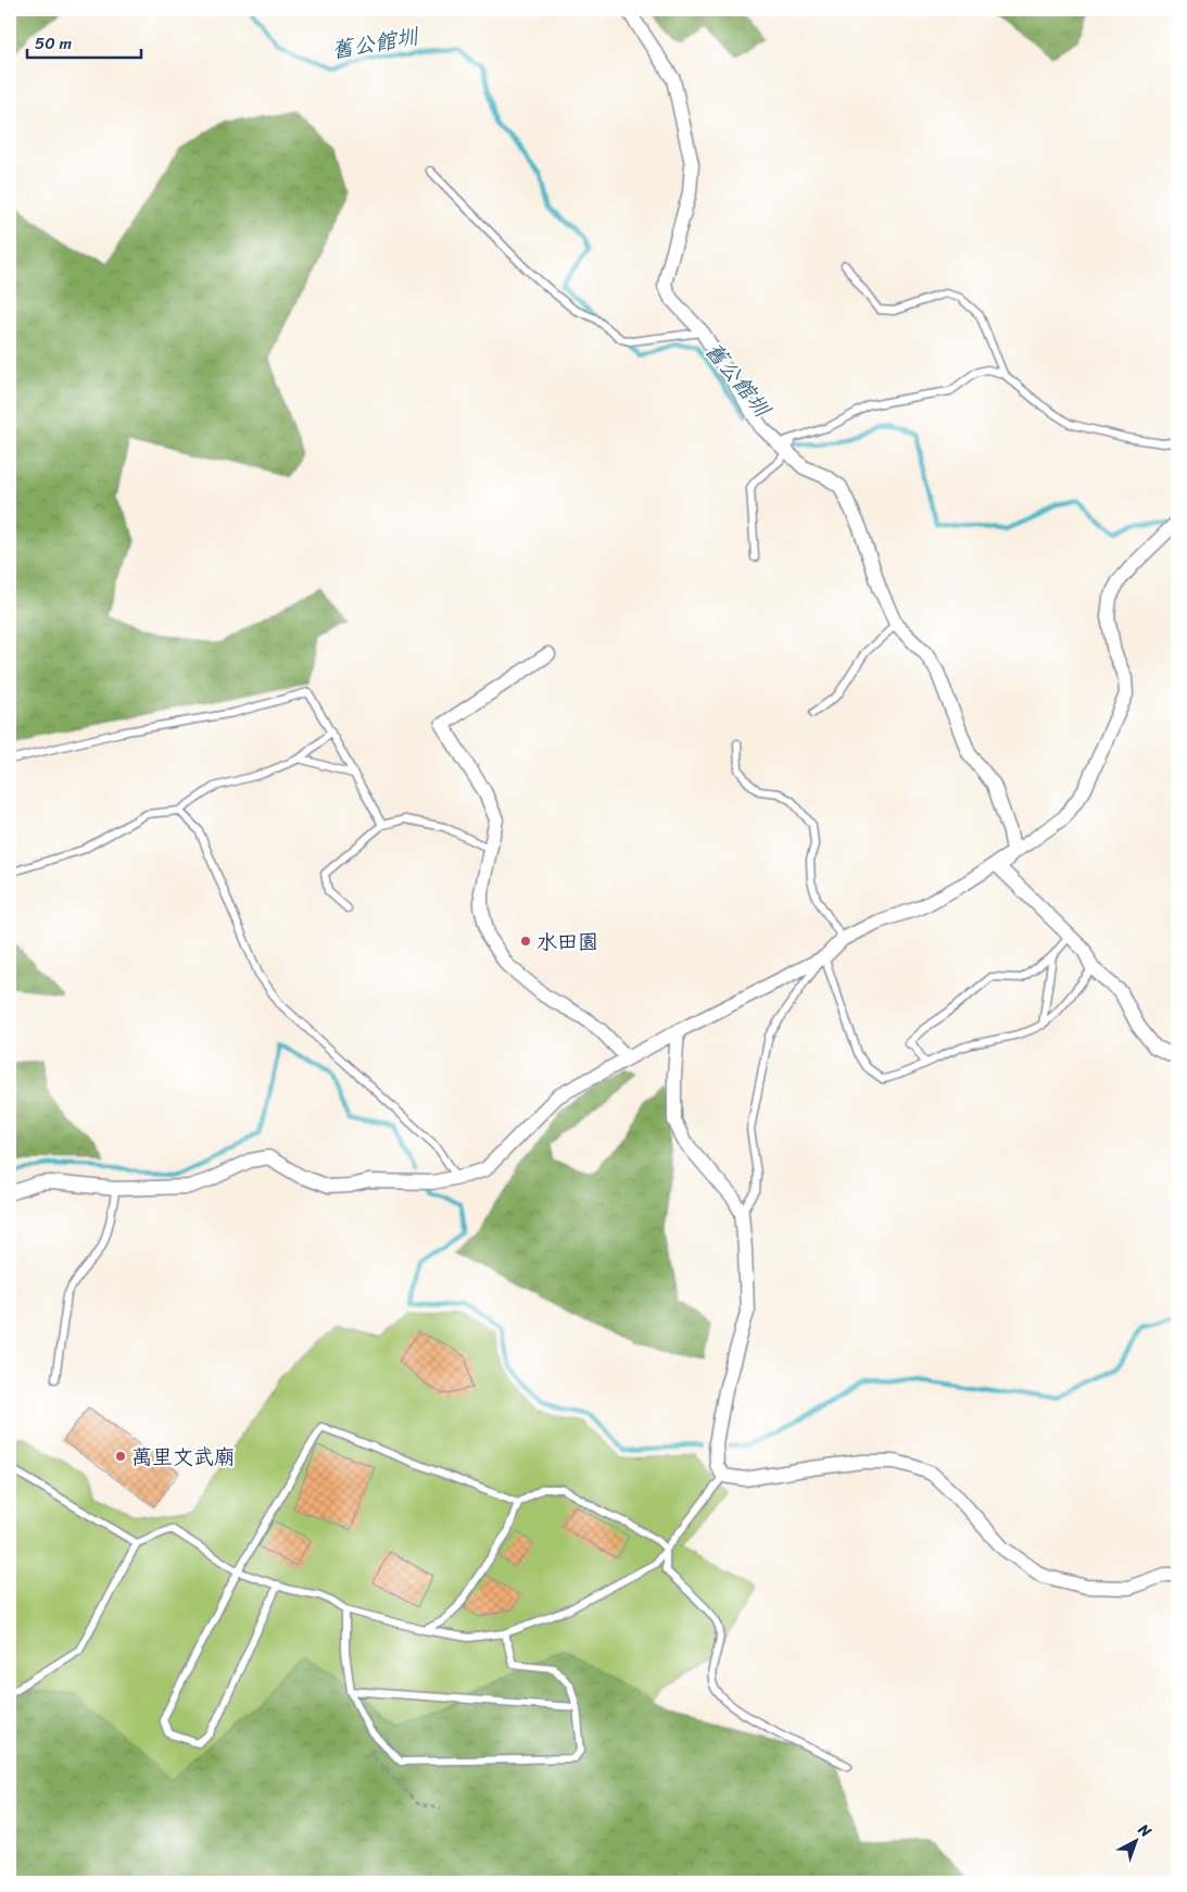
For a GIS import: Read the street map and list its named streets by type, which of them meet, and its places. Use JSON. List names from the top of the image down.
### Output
{
  "water": ["舊公館圳"],
  "places": ["水田園", "萬里文武廟"],
  "scale_bar": "50 m",
  "north": "top right"
}
